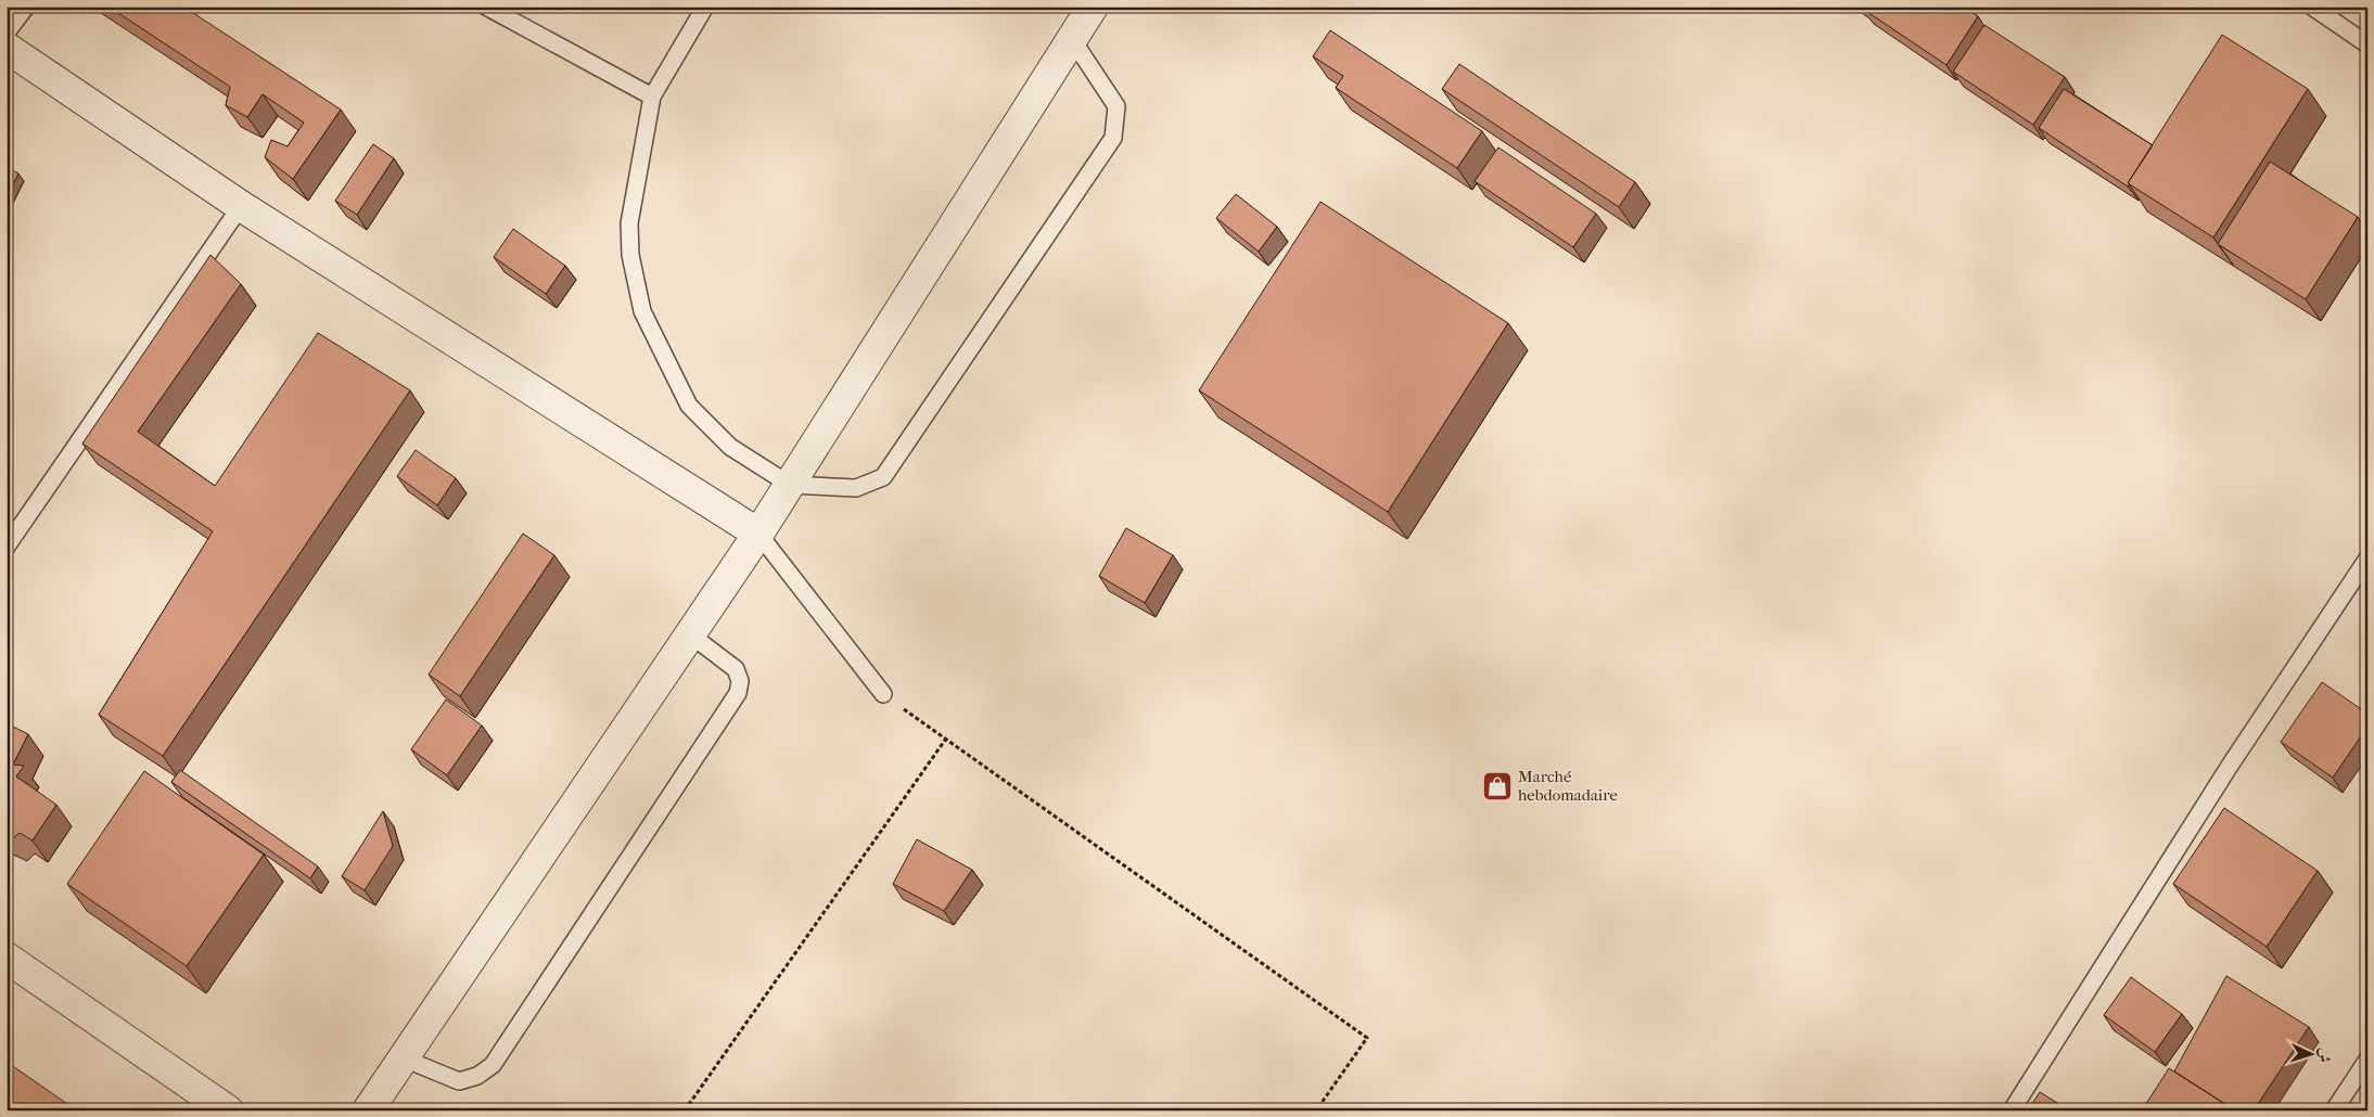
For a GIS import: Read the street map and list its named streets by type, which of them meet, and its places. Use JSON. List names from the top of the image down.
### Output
{
  "places": {
    "shop": ["Marché hebdomadaire"]
  },
  "north": "right"
}
